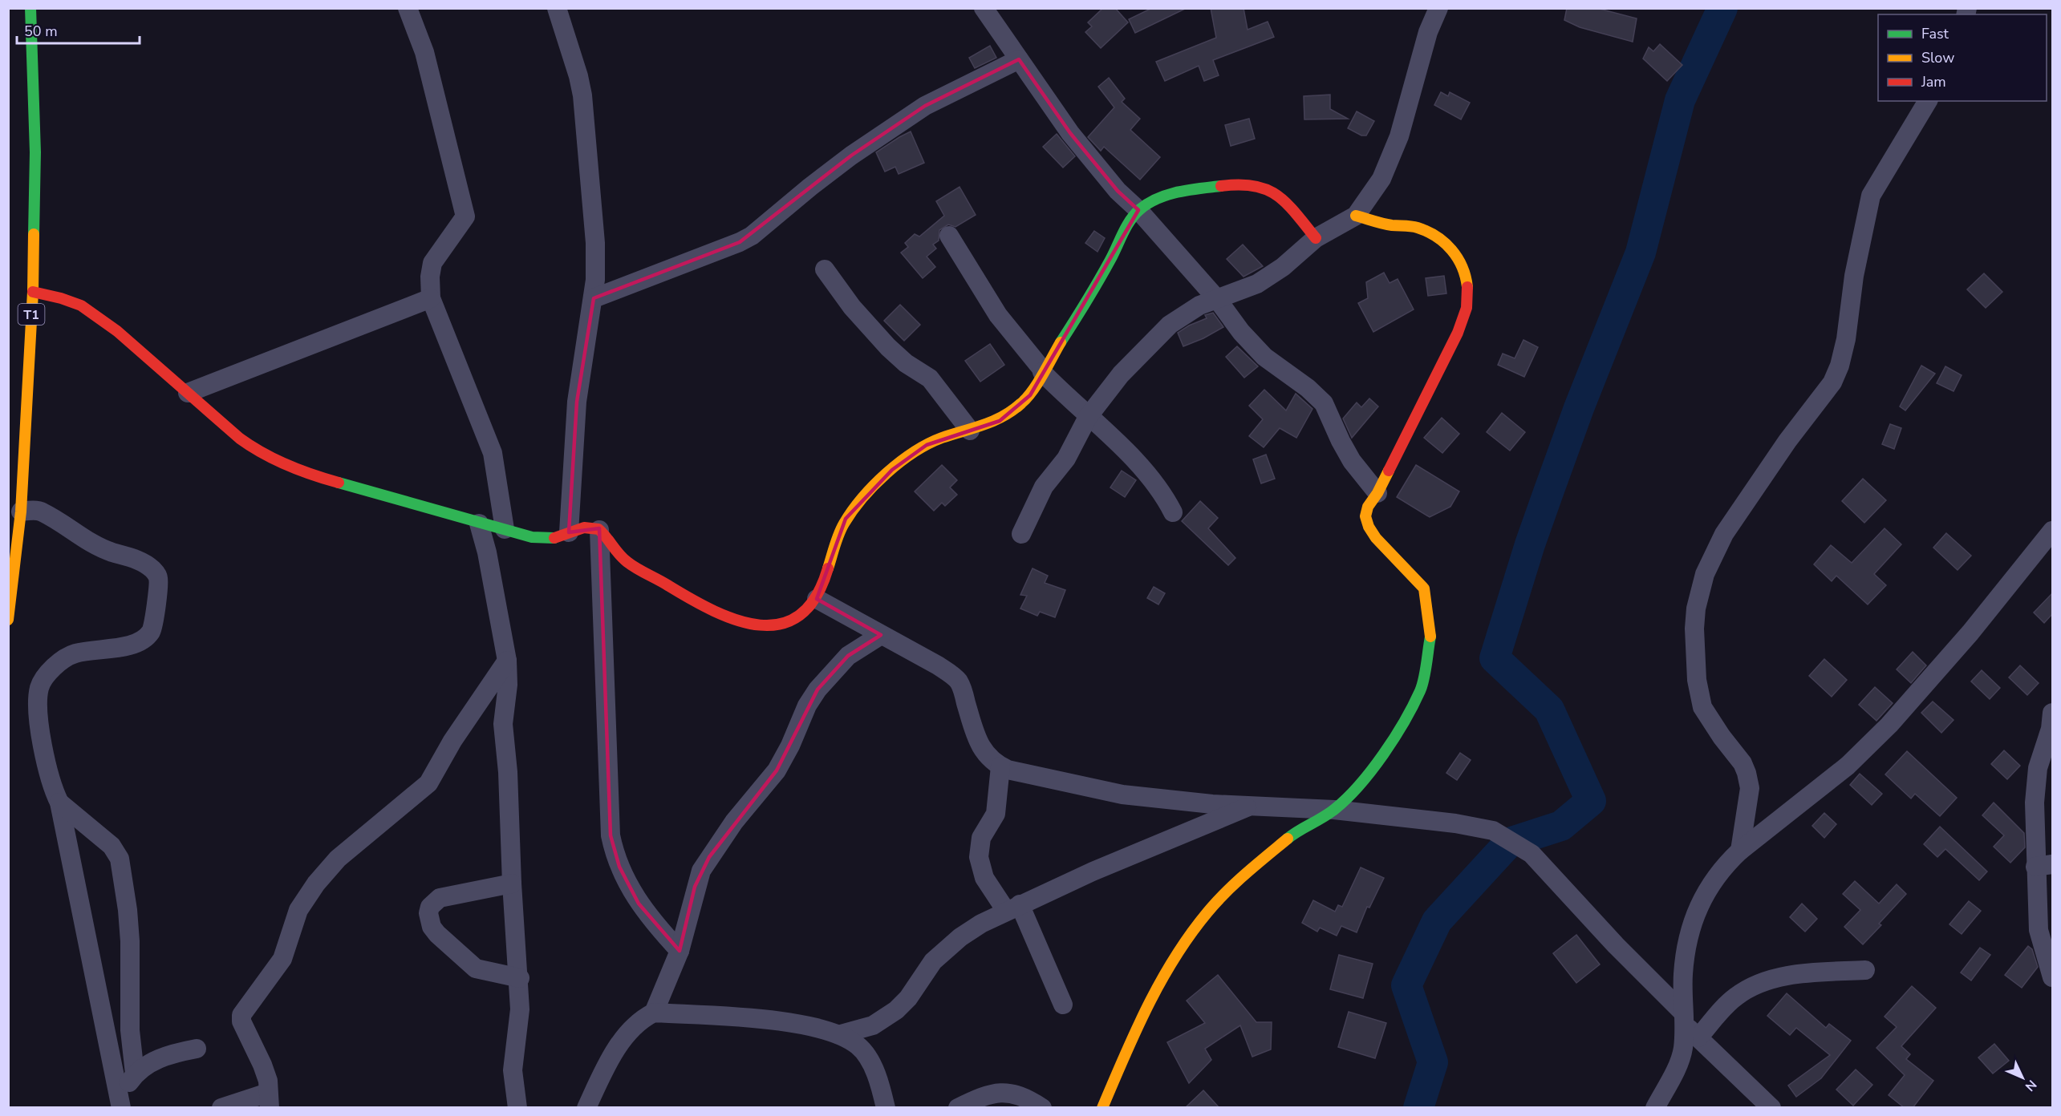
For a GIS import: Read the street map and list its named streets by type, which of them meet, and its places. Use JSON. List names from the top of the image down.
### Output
{
  "streets": {
    "main road": ["T1"]
  },
  "legend": ["Fast", "Slow", "Jam"],
  "scale_bar": "50 m",
  "north": "bottom right"
}
